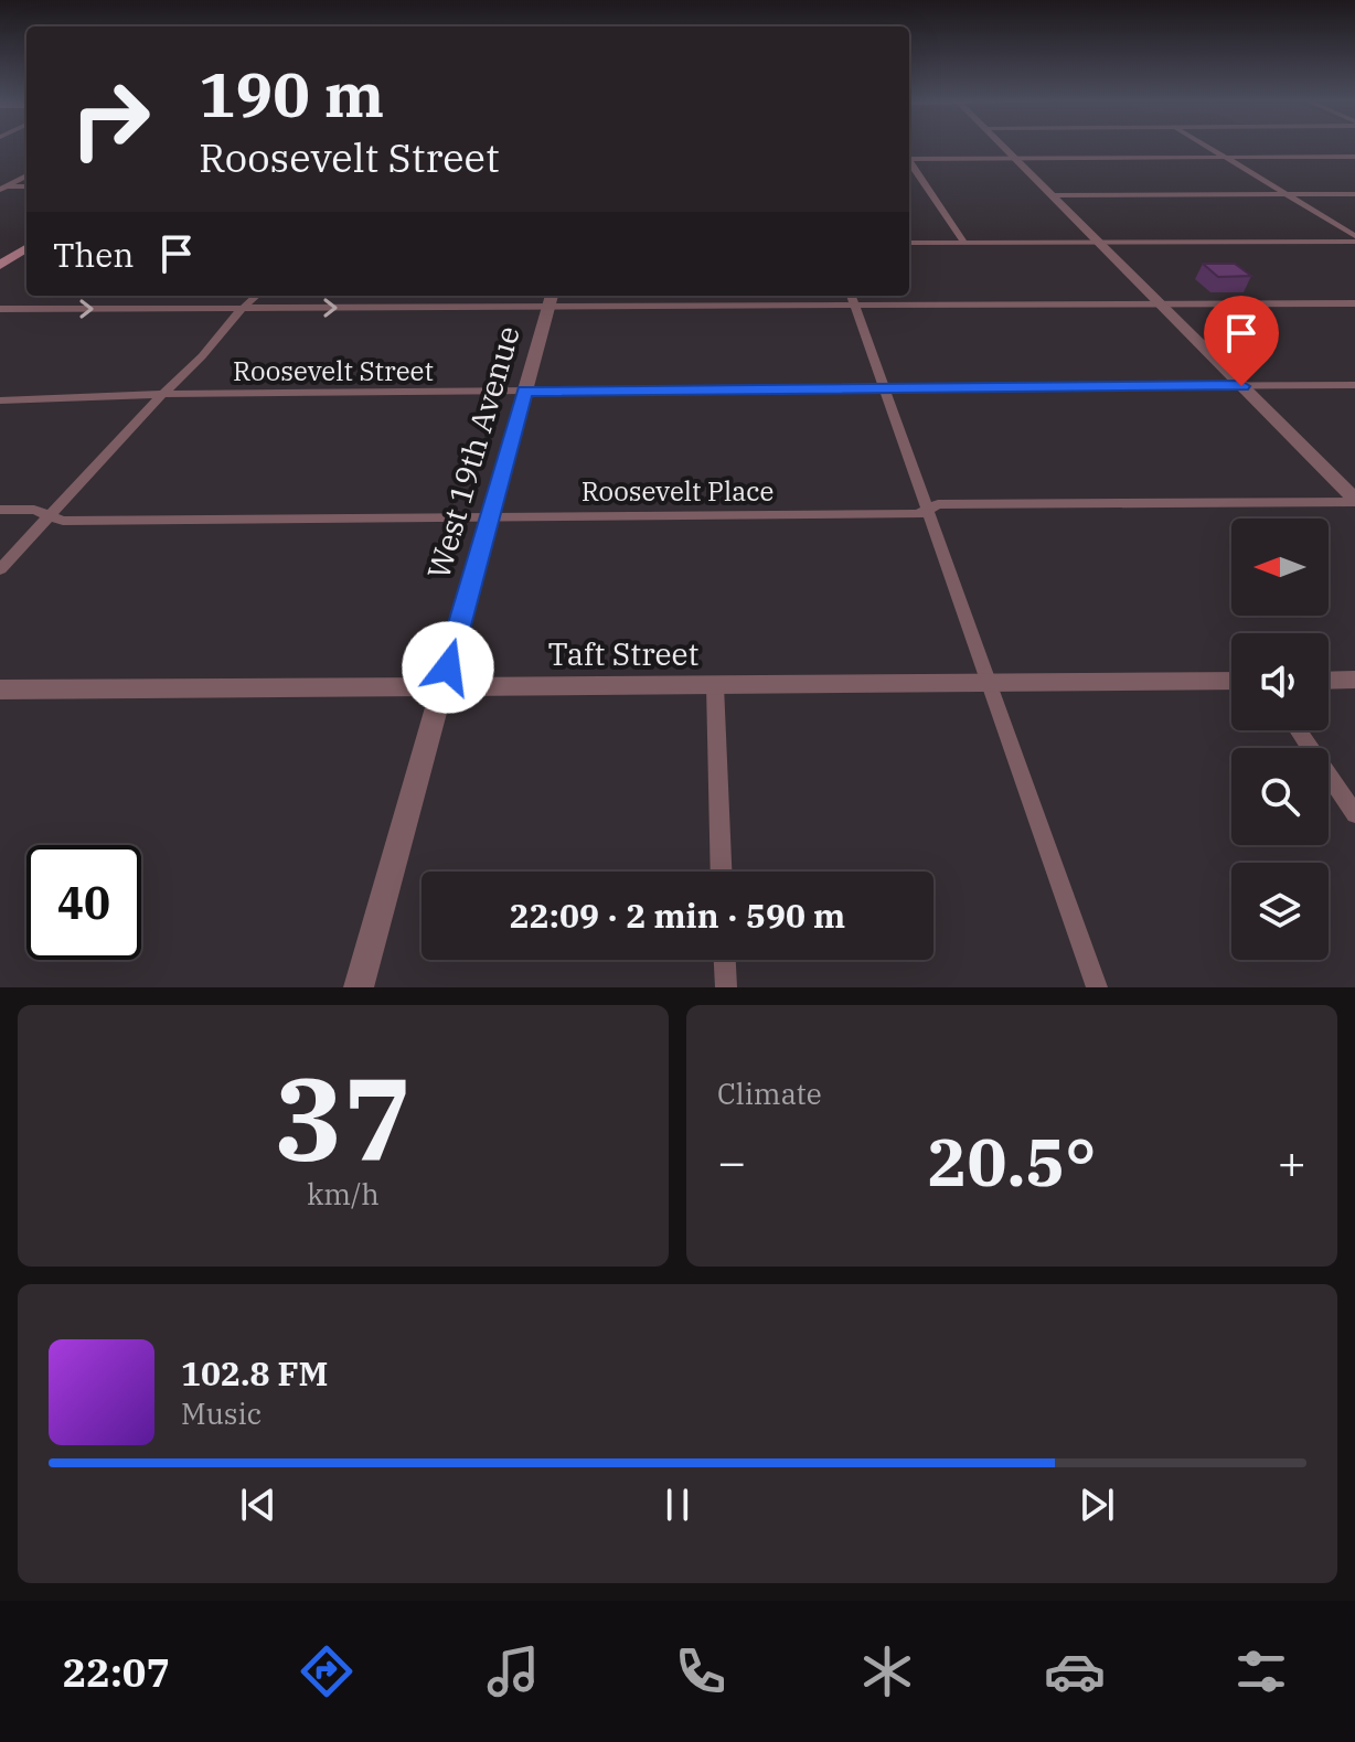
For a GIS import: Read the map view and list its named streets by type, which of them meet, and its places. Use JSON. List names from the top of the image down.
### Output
{
  "streets": {
    "street": [
      "Roosevelt Street",
      "West 19th Avenue",
      "Roosevelt Place",
      "Taft Street"
    ]
  },
  "crossings": [
    ["Roosevelt Street", "West 19th Avenue"],
    ["West 19th Avenue", "Roosevelt Place"],
    ["West 19th Avenue", "Taft Street"]
  ],
  "north": "left",
  "page": {
    "turn": ["190 m", "Roosevelt Street"],
    "then": "Then",
    "limit": "40",
    "trip": "22:09 · 2 min · 590 m",
    "tile": [
      ["37", "km/h"],
      "Climate"
    ],
    "heat": ["−", "20.5°", "+"],
    "song": ["102.8 FM", "Music"],
    "tabs": "22:07"
  }
}
